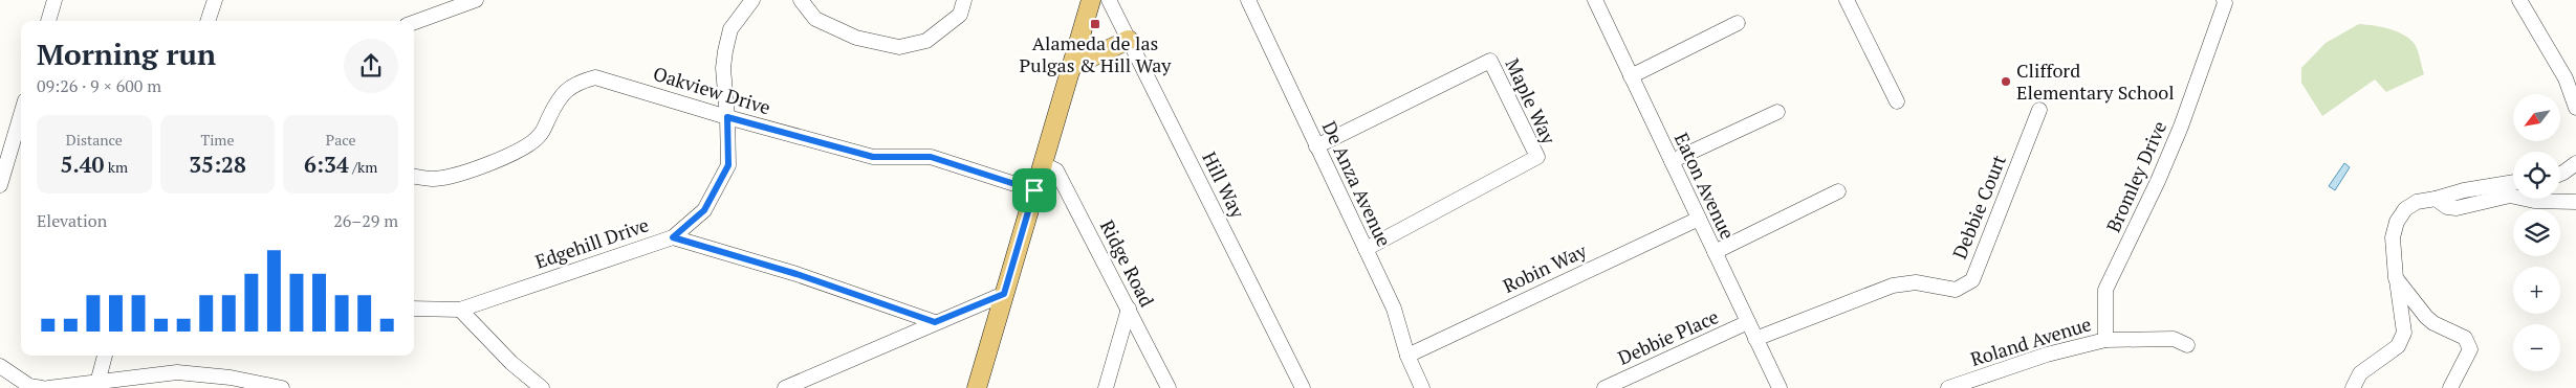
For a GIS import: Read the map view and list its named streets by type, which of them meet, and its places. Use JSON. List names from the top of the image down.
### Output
{
  "streets": {
    "street": [
      "Oakview Drive",
      "Maple Way",
      "Bromley Drive",
      "De Anza Avenue",
      "Hill Way",
      "Eaton Avenue",
      "Debbie Court",
      "Edgehill Drive",
      "Ridge Road",
      "Robin Way",
      "Debbie Place",
      "Roland Avenue"
    ]
  },
  "crossings": [
    ["Maple Way", "De Anza Avenue"],
    ["Bromley Drive", "Roland Avenue"],
    ["De Anza Avenue", "Robin Way"],
    ["Eaton Avenue", "Debbie Court"],
    ["Eaton Avenue", "Robin Way"],
    ["Eaton Avenue", "Debbie Place"]
  ],
  "places": {
    "transit": ["Alameda de las Pulgas & Hill Way"],
    "other": ["Clifford Elementary School"]
  },
  "north": "bottom left",
  "page": {
    "heading": ["Morning run", "09:26 · 9 × 600 m"],
    "map_buttons": ["+", "−"],
    "stats": [
      ["Distance", "5.40 km"],
      ["Time", "35:28"],
      ["Pace", "6:34 /km"]
    ],
    "chart": ["Elevation", "26–29 m"]
  }
}
